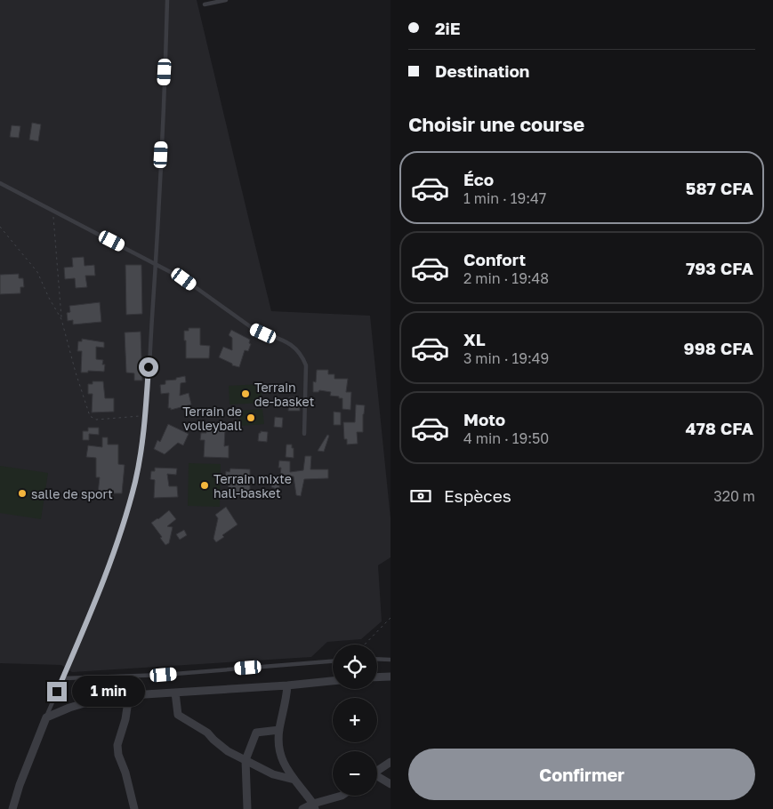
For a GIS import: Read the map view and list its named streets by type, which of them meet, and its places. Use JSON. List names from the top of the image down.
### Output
{
  "places": [
    "Terrain de-basket",
    "Terrain de volleyball",
    "Terrain mixte hall-basket",
    "salle de sport"
  ],
  "page": {
    "banner": ["2iE", "Destination"],
    "heading": "Choisir une course",
    "list": [
      {
        "name": "Éco",
        "note": "1 min · 19:47",
        "value": "587 CFA"
      },
      {
        "name": "Confort",
        "note": "2 min · 19:48",
        "value": "793 CFA"
      },
      {
        "name": "XL",
        "note": "3 min · 19:49",
        "value": "998 CFA"
      },
      {
        "name": "Moto",
        "note": "4 min · 19:50",
        "value": "478 CFA"
      }
    ],
    "pay": ["Espèces", "320 m"],
    "map_buttons": ["+", "−"],
    "bubble": "1 min",
    "buttons": "Confirmer"
  }
}
